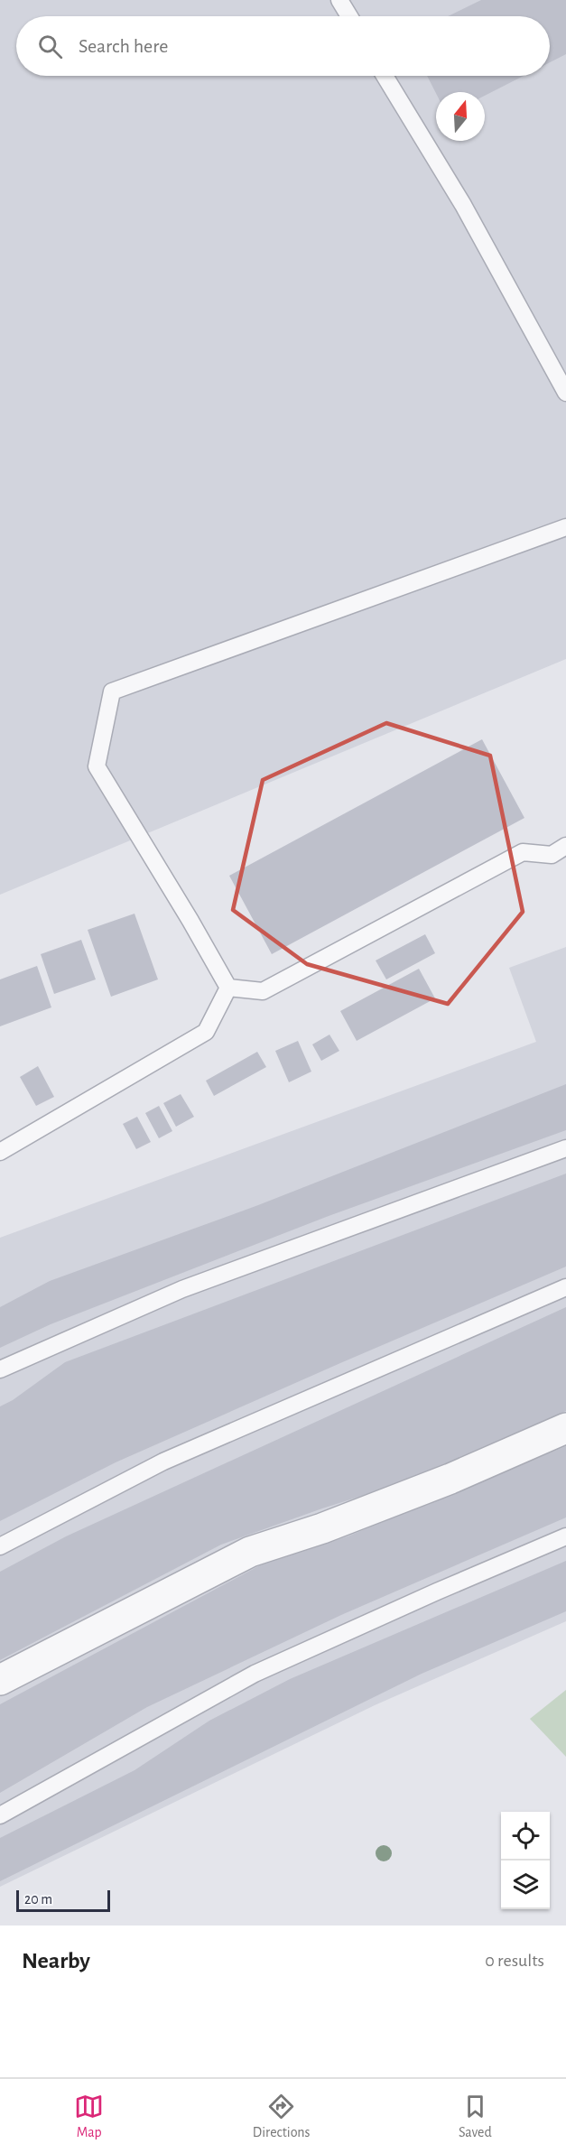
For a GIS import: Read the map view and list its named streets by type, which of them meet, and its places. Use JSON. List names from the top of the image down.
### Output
{
  "scale_bar": "20 m",
  "north": "top",
  "page": {
    "search": "Search here",
    "scale": "20 m",
    "heading": ["Nearby", "0 results"],
    "nav": ["Map", "Directions", "Saved"]
  }
}
